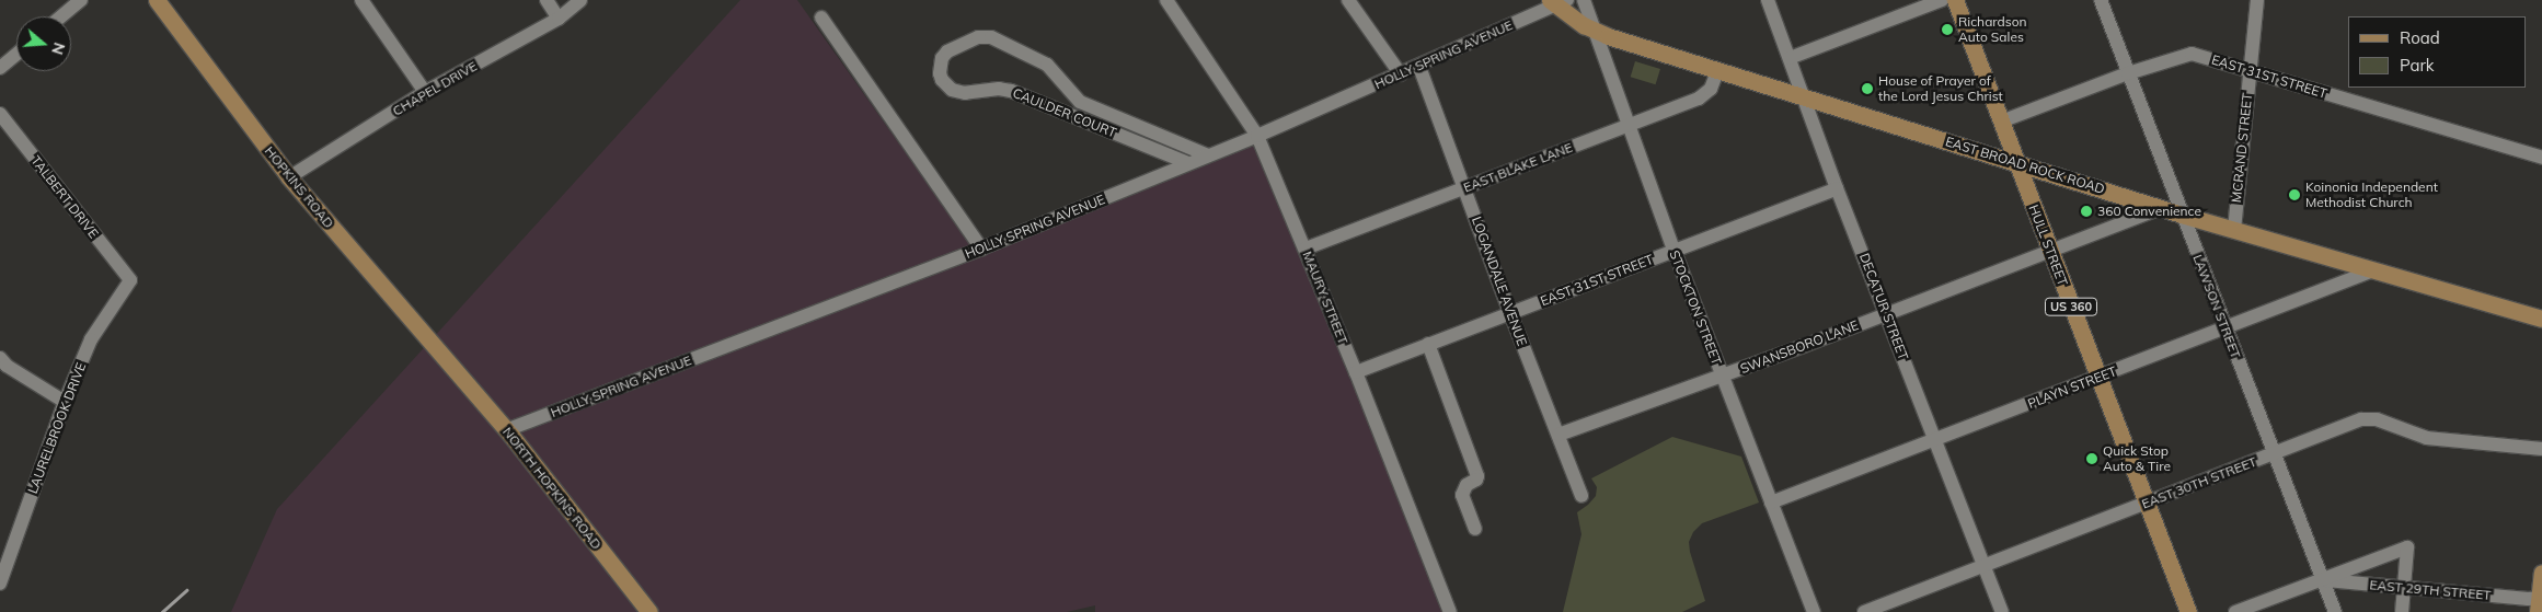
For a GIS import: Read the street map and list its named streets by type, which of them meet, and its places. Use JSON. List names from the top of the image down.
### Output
{
  "streets": {
    "main road": [
      "EAST BROAD ROCK ROAD",
      "HOPKINS ROAD",
      "HULL STREET",
      "US 360",
      "NORTH HOPKINS ROAD"
    ],
    "street": [
      "HOLLY SPRING AVENUE",
      "EAST 31ST STREET",
      "CHAPEL DRIVE",
      "CAULDER COURT",
      "MCRAND STREET",
      "EAST BLAKE LANE",
      "TALBERT DRIVE",
      "LOGANDALE AVENUE",
      "MAURY STREET",
      "DECATUR STREET",
      "LAWSON STREET",
      "STOCKTON STREET",
      "SWANSBORO LANE",
      "PLAYN STREET",
      "LAURELBROOK DRIVE",
      "EAST 30TH STREET",
      "EAST 29TH STREET"
    ]
  },
  "crossings": [
    ["HOLLY SPRING AVENUE", "CAULDER COURT"],
    ["HOLLY SPRING AVENUE", "EAST BROAD ROCK ROAD"],
    ["HOLLY SPRING AVENUE", "LOGANDALE AVENUE"],
    ["HOLLY SPRING AVENUE", "MAURY STREET"],
    ["HOLLY SPRING AVENUE", "NORTH HOPKINS ROAD"],
    ["EAST 31ST STREET", "MCRAND STREET"],
    ["EAST 31ST STREET", "HULL STREET"],
    ["EAST 31ST STREET", "LOGANDALE AVENUE"],
    ["EAST 31ST STREET", "MAURY STREET"],
    ["EAST 31ST STREET", "DECATUR STREET"],
    ["EAST 31ST STREET", "LAWSON STREET"],
    ["EAST 31ST STREET", "STOCKTON STREET"],
    ["CHAPEL DRIVE", "HOPKINS ROAD"],
    ["MCRAND STREET", "EAST BROAD ROCK ROAD"],
    ["EAST BROAD ROCK ROAD", "EAST BLAKE LANE"],
    ["EAST BROAD ROCK ROAD", "HULL STREET"],
    ["EAST BROAD ROCK ROAD", "DECATUR STREET"],
    ["EAST BROAD ROCK ROAD", "LAWSON STREET"],
    ["EAST BROAD ROCK ROAD", "STOCKTON STREET"],
    ["EAST BROAD ROCK ROAD", "SWANSBORO LANE"],
    ["EAST BROAD ROCK ROAD", "PLAYN STREET"],
    ["EAST BLAKE LANE", "LOGANDALE AVENUE"],
    ["EAST BLAKE LANE", "MAURY STREET"],
    ["EAST BLAKE LANE", "STOCKTON STREET"],
    ["HOPKINS ROAD", "NORTH HOPKINS ROAD"],
    ["TALBERT DRIVE", "LAURELBROOK DRIVE"],
    ["HULL STREET", "SWANSBORO LANE"],
    ["HULL STREET", "PLAYN STREET"],
    ["HULL STREET", "EAST 30TH STREET"],
    ["LOGANDALE AVENUE", "SWANSBORO LANE"],
    ["DECATUR STREET", "SWANSBORO LANE"],
    ["DECATUR STREET", "PLAYN STREET"],
    ["DECATUR STREET", "EAST 30TH STREET"],
    ["LAWSON STREET", "PLAYN STREET"],
    ["LAWSON STREET", "EAST 30TH STREET"],
    ["LAWSON STREET", "EAST 29TH STREET"],
    ["STOCKTON STREET", "SWANSBORO LANE"],
    ["STOCKTON STREET", "PLAYN STREET"]
  ],
  "places": [
    "Richardson Auto Sales",
    "House of Prayer of the Lord Jesus Christ",
    "Koinonia Independent Methodist Church",
    "360 Convenience",
    "Quick Stop Auto & Tire"
  ],
  "legend": ["Road", "Park"],
  "north": "right"
}
